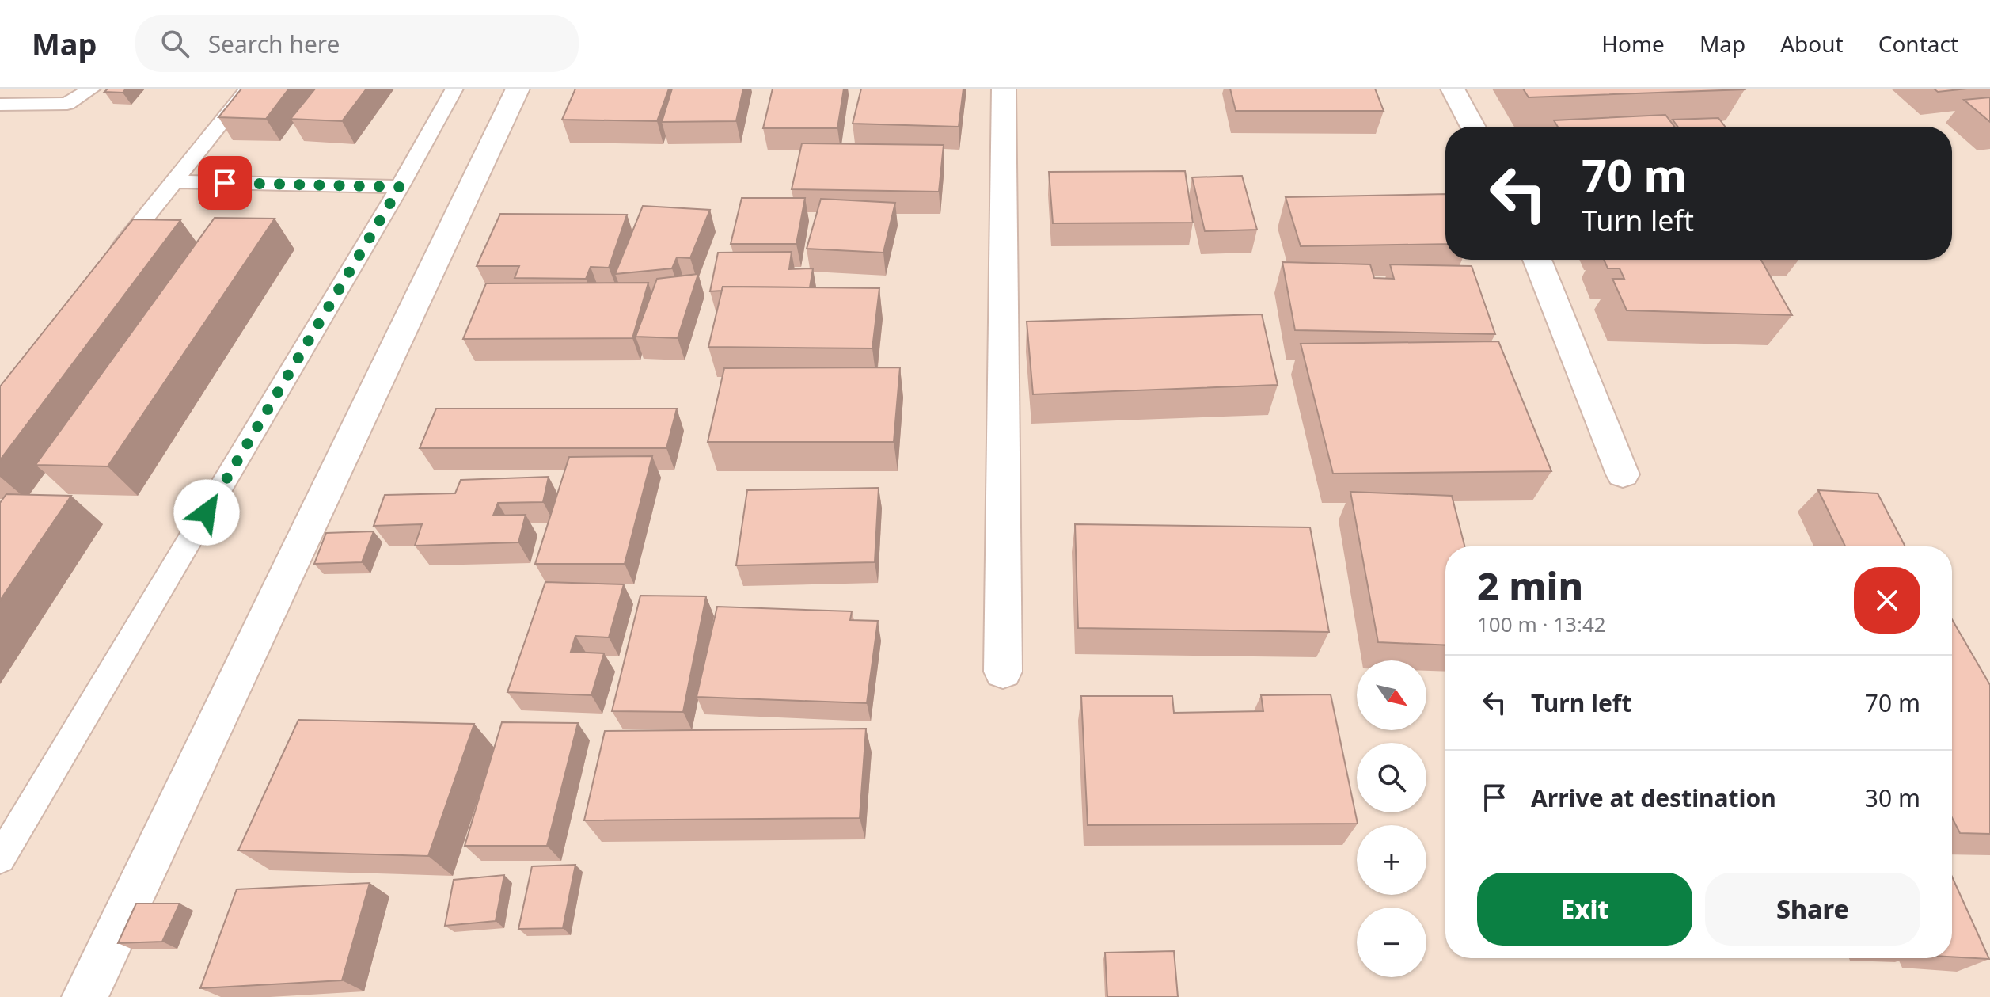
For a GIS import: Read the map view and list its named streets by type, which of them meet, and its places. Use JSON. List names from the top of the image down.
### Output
{
  "north": "bottom right",
  "page": {
    "header": "Map",
    "search": "Search here",
    "nav": [
      "Home",
      "Map",
      "About",
      "Contact"
    ],
    "turn": ["70 m", "Turn left"],
    "heading": ["2 min", "100 m · 13:42"],
    "list": [
      {
        "name": "Turn left",
        "value": "70 m"
      },
      {
        "name": "Arrive at destination",
        "value": "30 m"
      }
    ],
    "map_buttons": ["+", "−"],
    "buttons": ["Exit", "Share"]
  }
}
